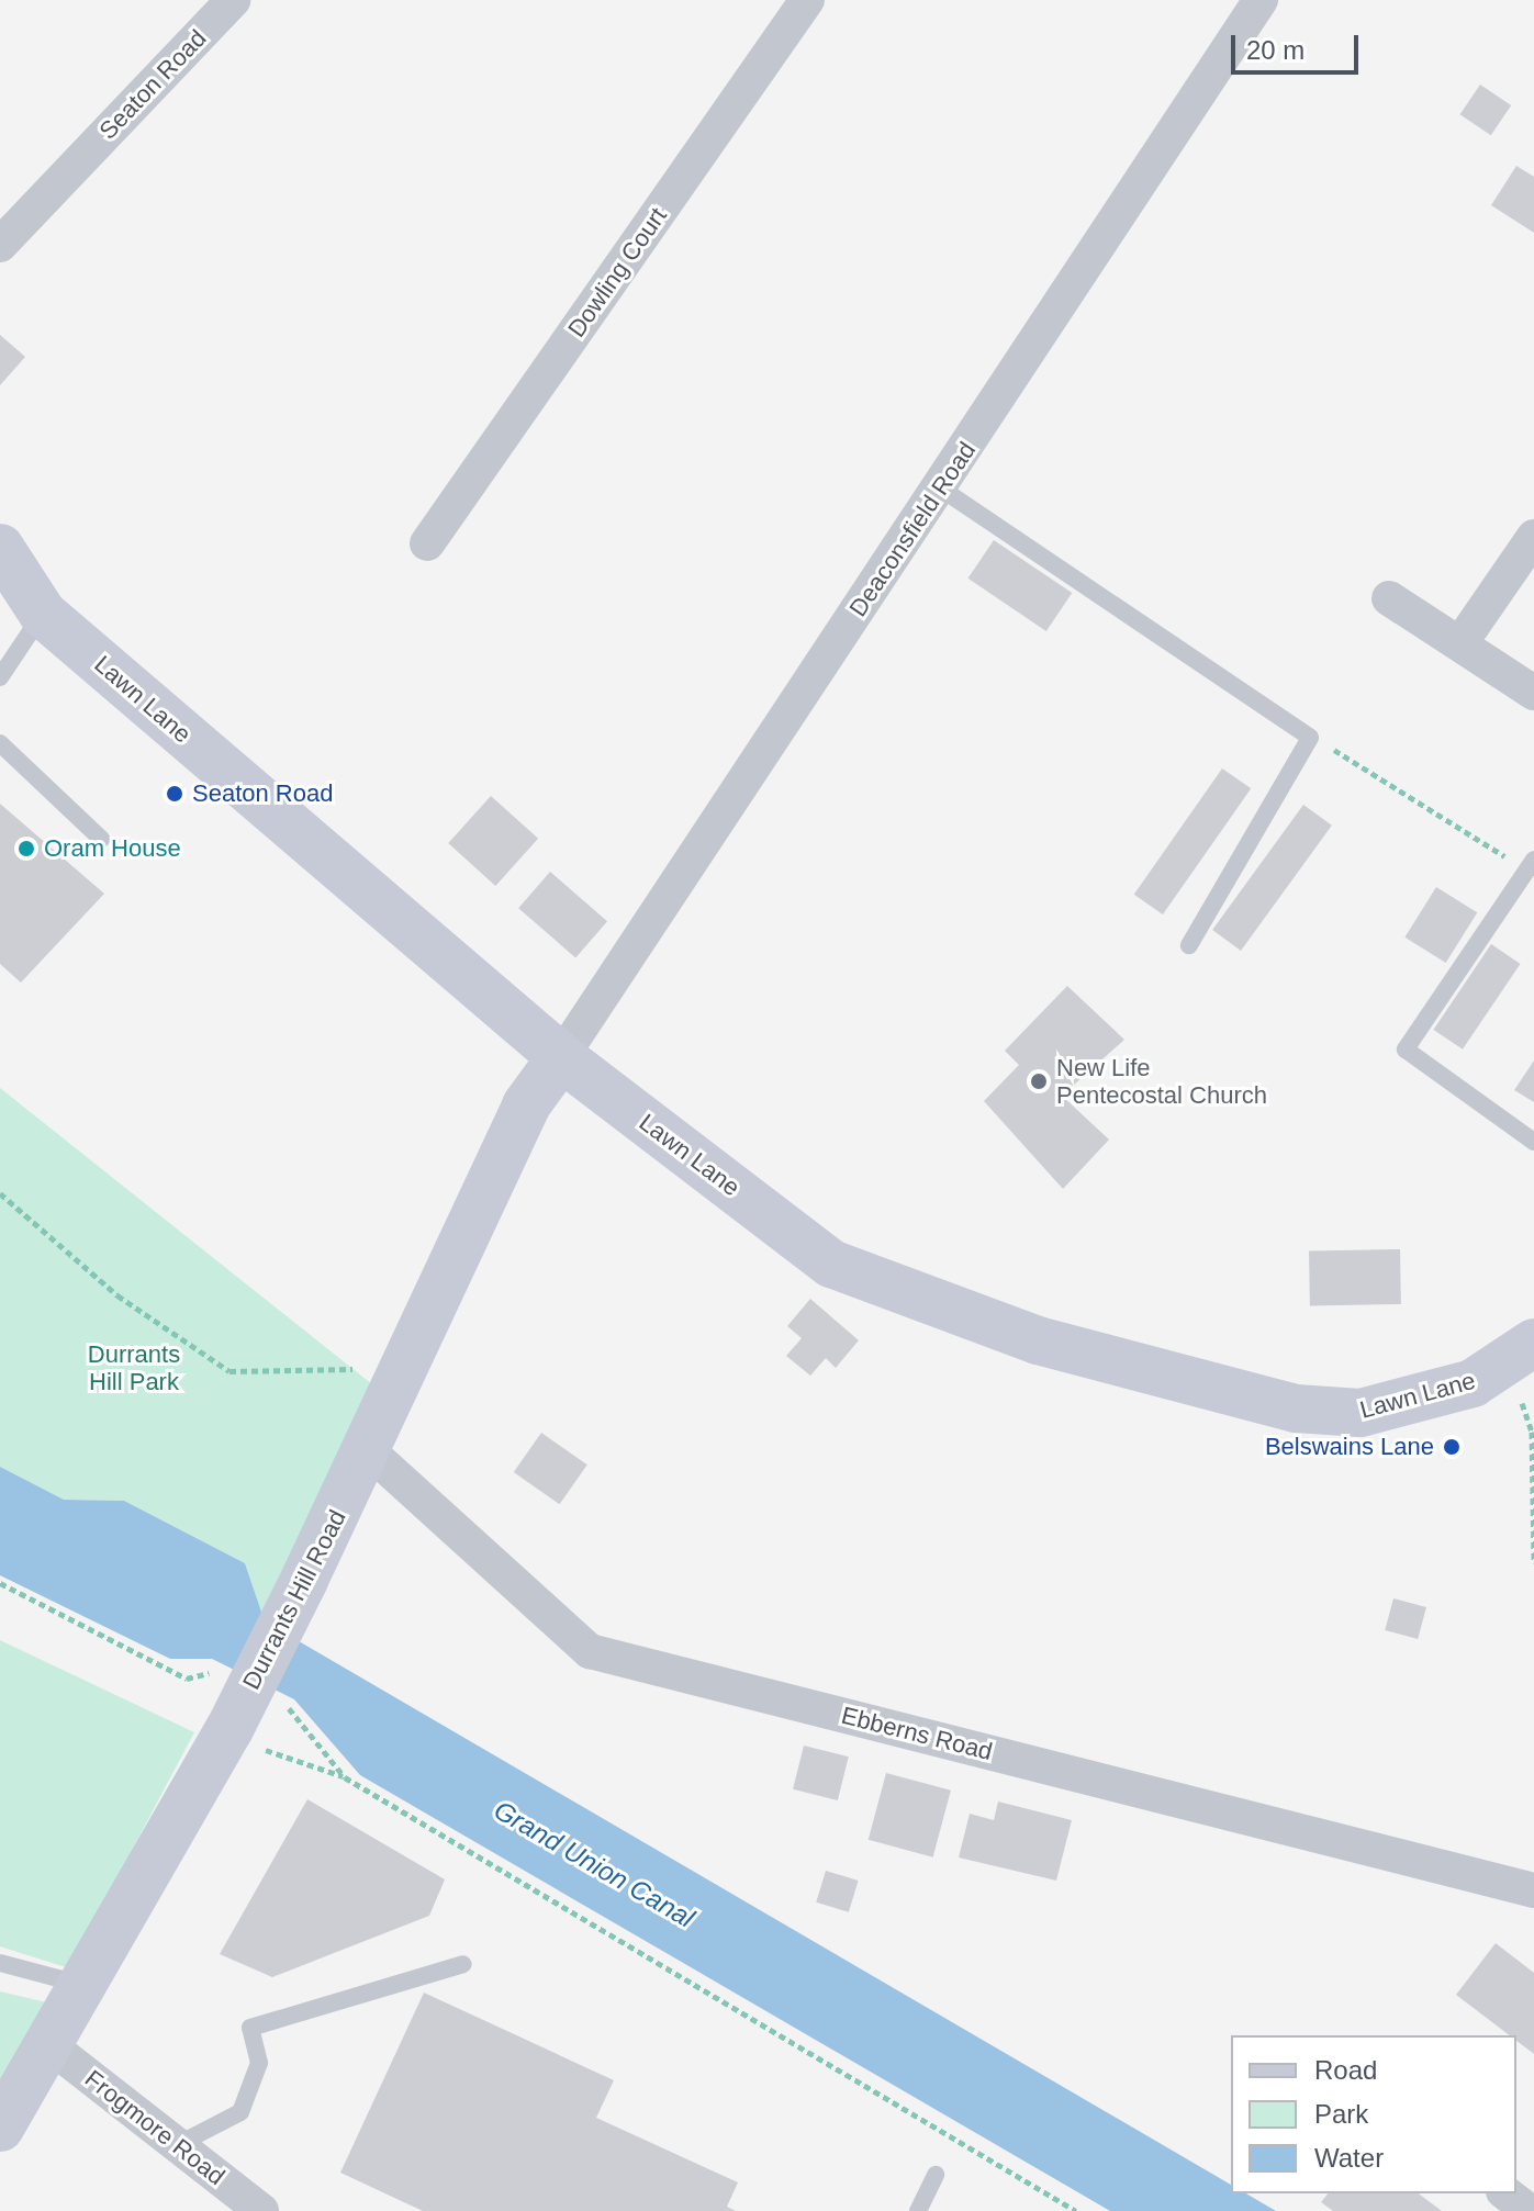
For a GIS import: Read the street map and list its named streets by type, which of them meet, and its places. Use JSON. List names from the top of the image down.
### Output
{
  "streets": {
    "street": [
      "Seaton Road",
      "Dowling Court",
      "Deaconsfield Road",
      "Lawn Lane",
      "Durrants Hill Road",
      "Ebberns Road",
      "Frogmore Road"
    ]
  },
  "crossings": [
    ["Deaconsfield Road", "Lawn Lane"],
    ["Deaconsfield Road", "Durrants Hill Road"],
    ["Lawn Lane", "Durrants Hill Road"],
    ["Durrants Hill Road", "Ebberns Road"],
    ["Durrants Hill Road", "Frogmore Road"]
  ],
  "water": ["Grand Union Canal"],
  "parks": ["Durrants Hill Park"],
  "places": [
    "Seaton Road",
    "Oram House",
    "New Life Pentecostal Church",
    "Belswains Lane"
  ],
  "legend": ["Road", "Park", "Water"],
  "scale_bar": "20 m"
}
